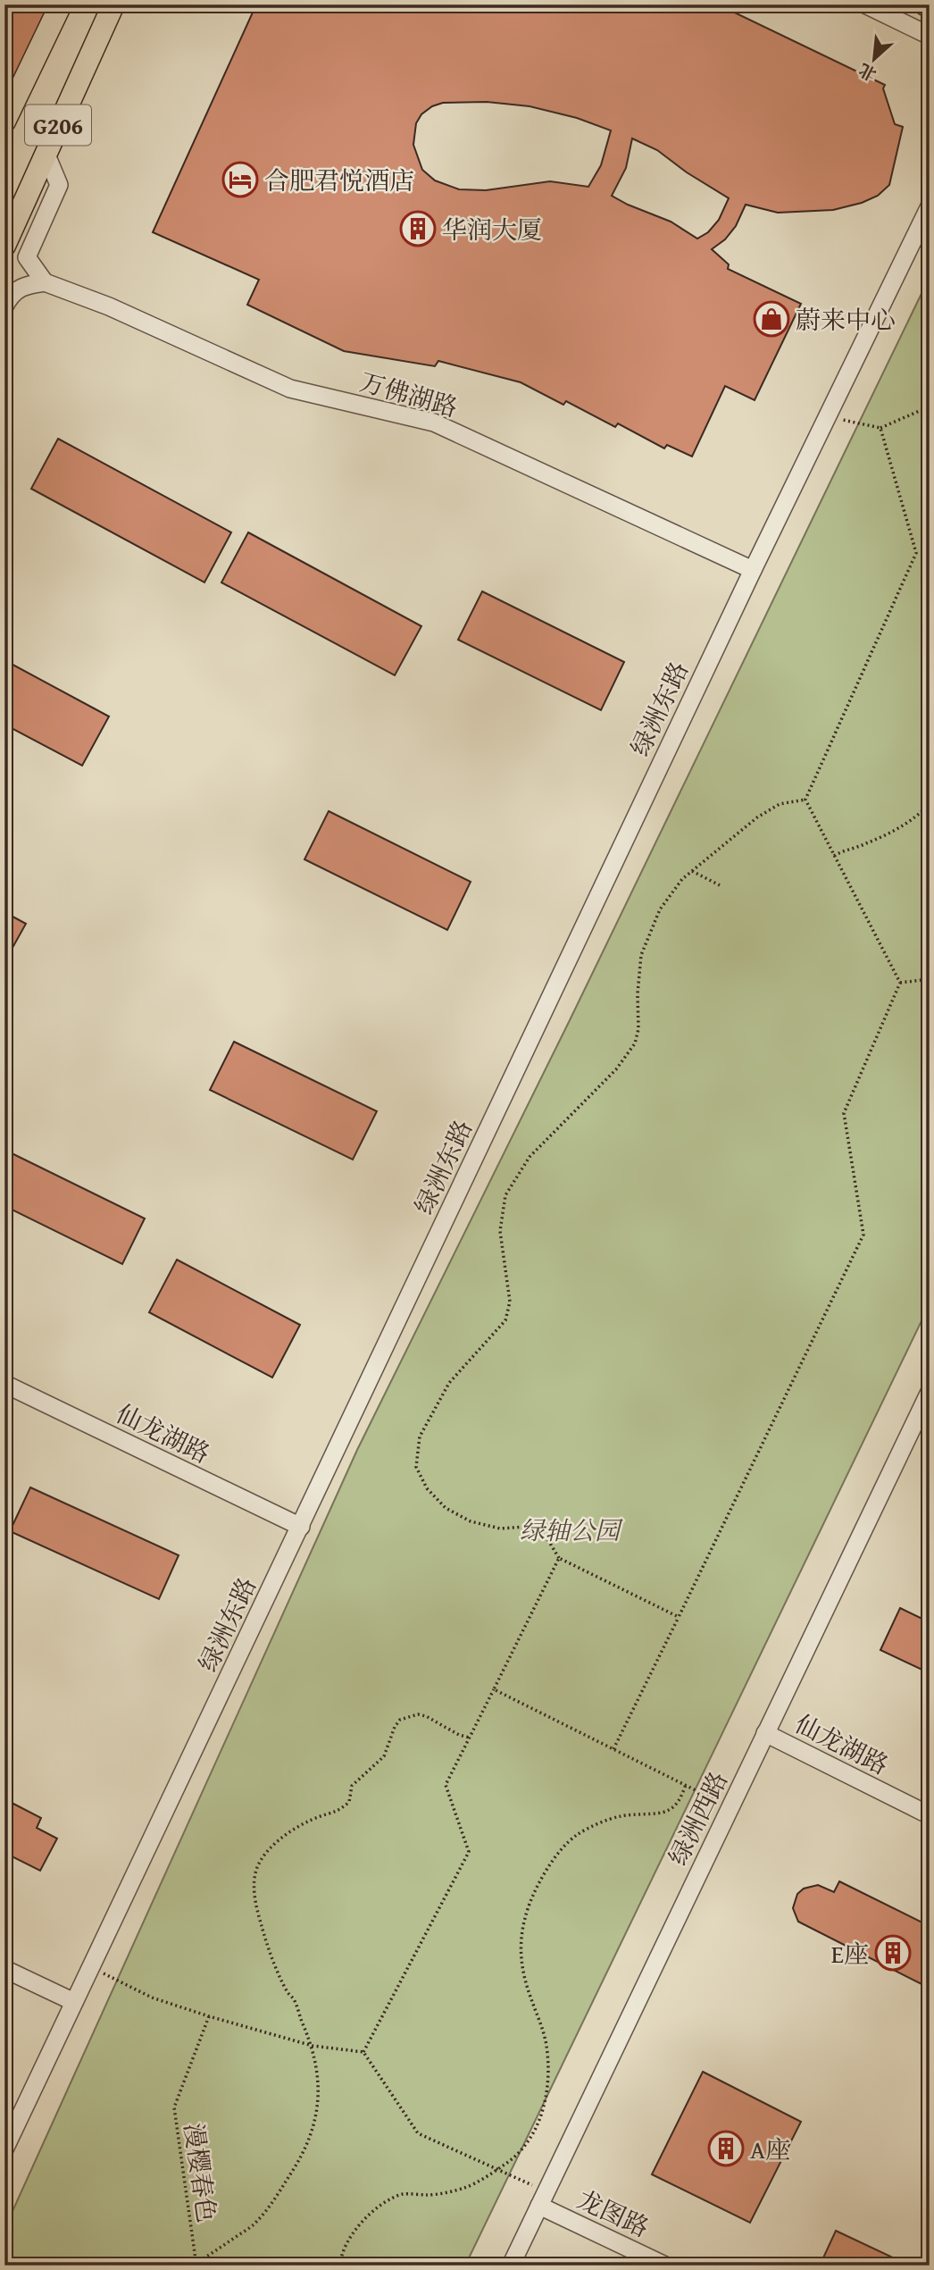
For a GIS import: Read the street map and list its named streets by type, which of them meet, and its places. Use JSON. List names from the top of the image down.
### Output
{
  "streets": {
    "main road": ["G206"],
    "street": [
      "万佛湖路",
      "绿洲东路",
      "仙龙湖路",
      "绿洲西路",
      "龙图路"
    ],
    "path": ["漫樱春色"]
  },
  "crossings": [
    ["万佛湖路", "绿洲东路"],
    ["绿洲东路", "仙龙湖路"],
    ["仙龙湖路", "绿洲西路"],
    ["绿洲西路", "龙图路"]
  ],
  "parks": ["绿轴公园"],
  "places": {
    "hotel": ["合肥君悦酒店"],
    "building": ["华润大厦", "E座", "A座"],
    "shop": ["蔚来中心"]
  },
  "north": "bottom left"
}
